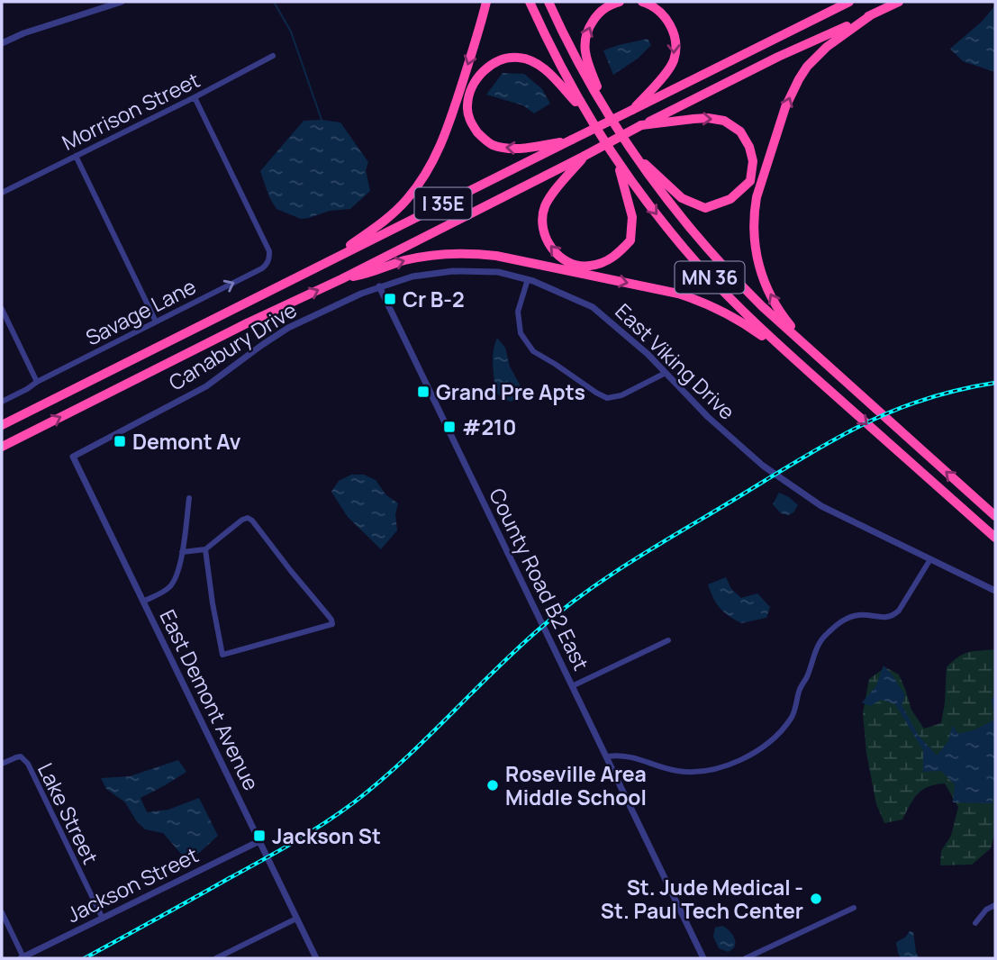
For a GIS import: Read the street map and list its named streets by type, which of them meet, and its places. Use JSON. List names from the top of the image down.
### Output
{
  "streets": {
    "highway": ["I 35E", "MN 36"],
    "street": [
      "Morrison Street",
      "Savage Lane",
      "Canabury Drive",
      "East Viking Drive",
      "County Road B2 East",
      "East Demont Avenue",
      "Lake Street",
      "Jackson Street"
    ]
  },
  "crossings": [
    ["Morrison Street", "Savage Lane"],
    ["Canabury Drive", "East Viking Drive"],
    ["Canabury Drive", "County Road B2 East"],
    ["Canabury Drive", "East Demont Avenue"],
    ["East Viking Drive", "County Road B2 East"],
    ["East Demont Avenue", "Jackson Street"],
    ["Lake Street", "Jackson Street"]
  ],
  "places": {
    "transit": [
      "Cr B-2",
      "Grand Pre Apts",
      "#210",
      "Demont Av",
      "Jackson St"
    ],
    "other": ["Roseville Area Middle School", "St. Jude Medical - St. Paul Tech Center"]
  }
}
